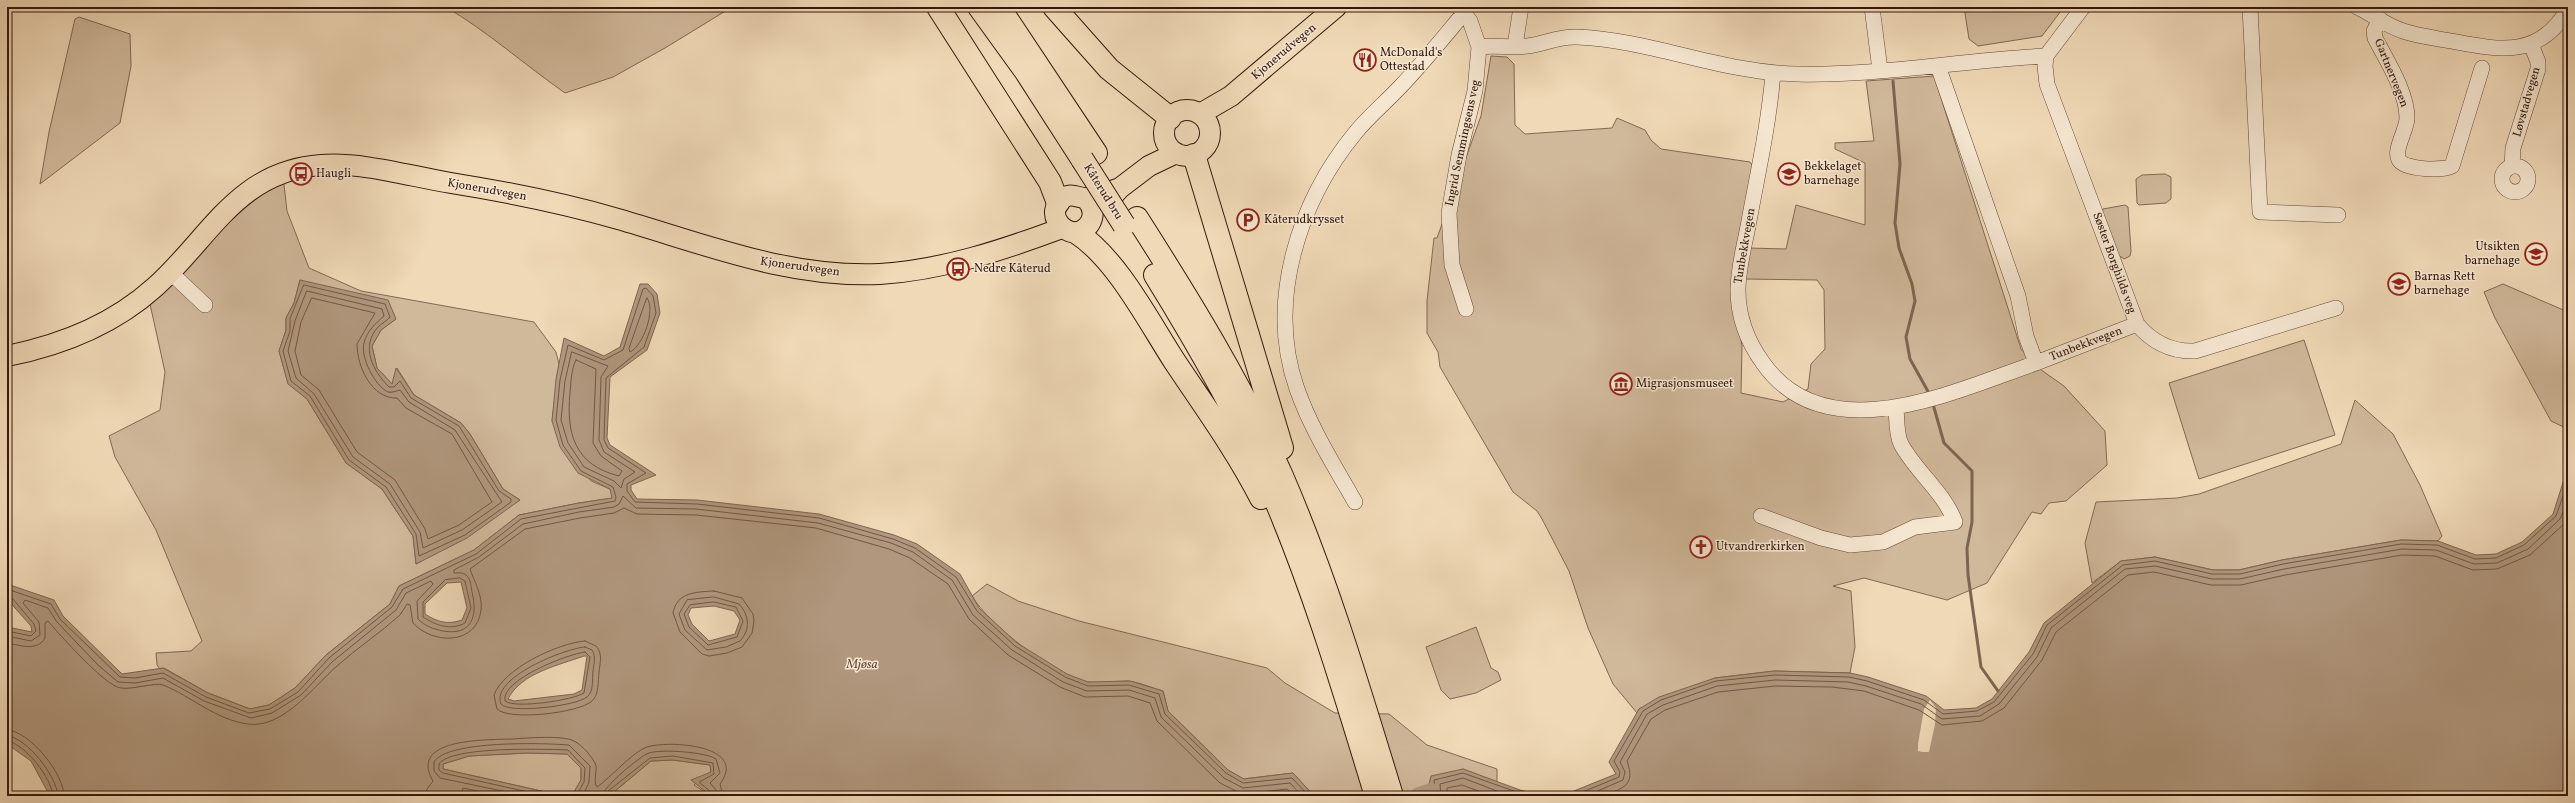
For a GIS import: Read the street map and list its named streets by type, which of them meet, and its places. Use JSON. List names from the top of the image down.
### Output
{
  "streets": {
    "highway": ["Kåterud bru"],
    "main road": ["Kjonerudvegen"],
    "street": [
      "Gartnervegen",
      "Løvstadvegen",
      "Ingrid Semmingsens veg",
      "Tunbekkvegen",
      "Søster Borghilds veg"
    ]
  },
  "crossings": [
    ["Gartnervegen", "Løvstadvegen"],
    ["Tunbekkvegen", "Søster Borghilds veg"]
  ],
  "water": ["Mjøsa"],
  "places": {
    "restaurant": ["McDonald's Ottestad"],
    "bus stop": ["Haugli", "Nedre Kåterud"],
    "school or university": ["Bekkelaget barnehage", "Utsikten barnehage", "Barnas Rett barnehage"],
    "parking": ["Kåterudkrysset"],
    "museum": ["Migrasjonsmuseet"],
    "church": ["Utvandrerkirken"]
  }
}
